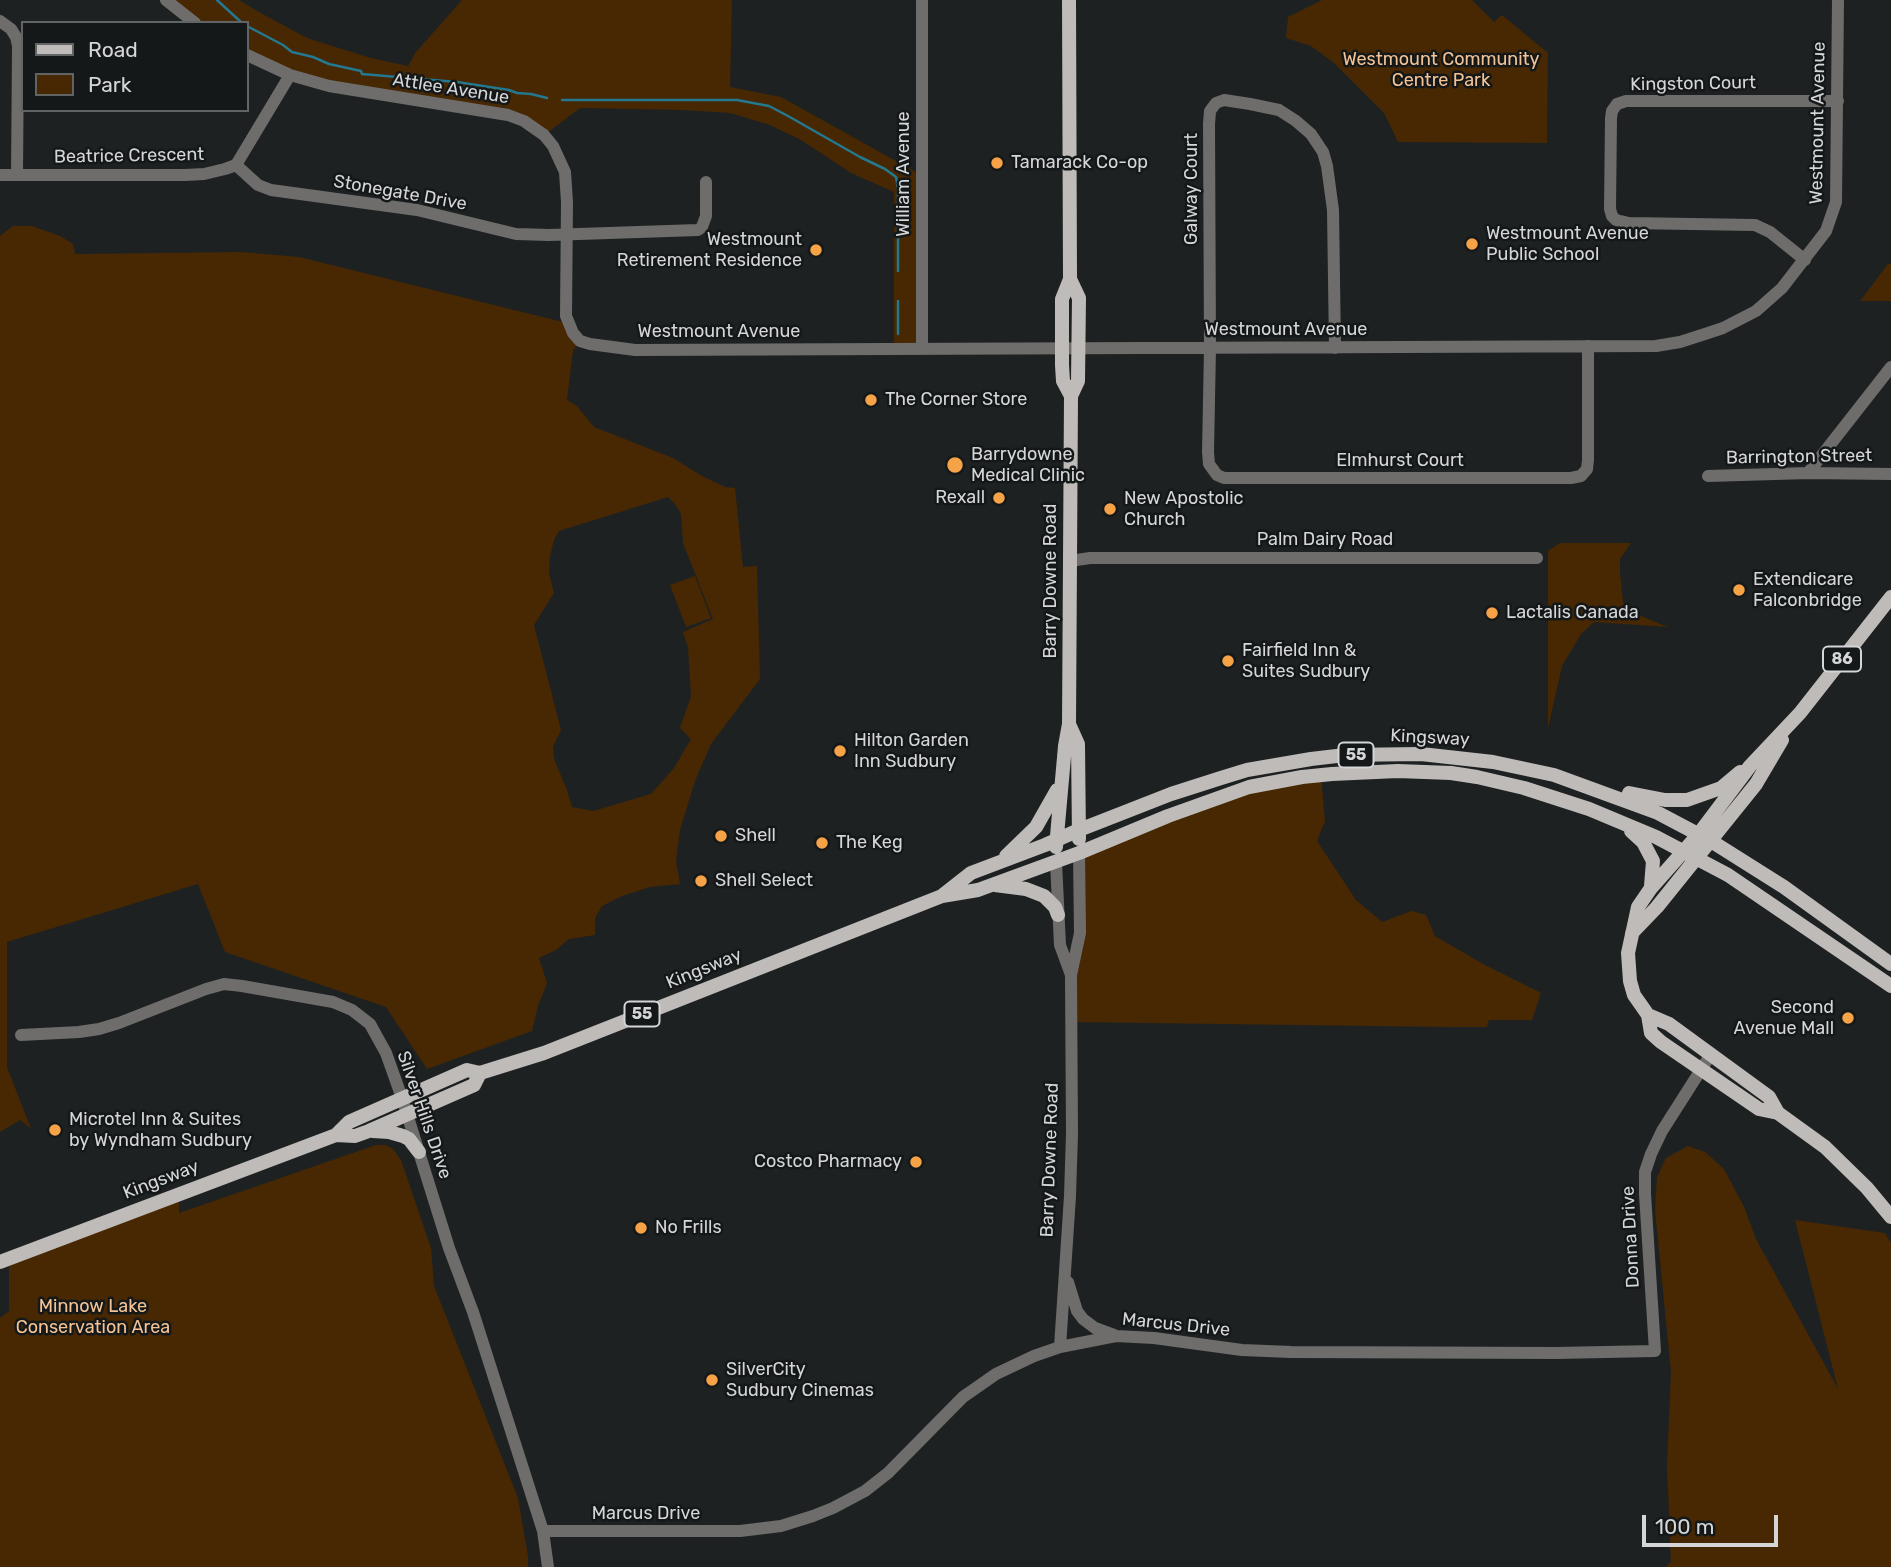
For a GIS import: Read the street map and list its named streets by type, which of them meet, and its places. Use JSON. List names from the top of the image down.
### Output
{
  "streets": {
    "main road": [
      "Barry Downe Road",
      "86",
      "Kingsway",
      "55"
    ],
    "street": [
      "Kingston Court",
      "Attlee Avenue",
      "Westmount Avenue",
      "Beatrice Crescent",
      "William Avenue",
      "Galway Court",
      "Stonegate Drive",
      "Barrington Street",
      "Elmhurst Court",
      "Palm Dairy Road",
      "Silver Hills Drive",
      "Donna Drive",
      "Marcus Drive"
    ]
  },
  "crossings": [
    ["Kingston Court", "Westmount Avenue"],
    ["Attlee Avenue", "Westmount Avenue"],
    ["Attlee Avenue", "Stonegate Drive"],
    ["Westmount Avenue", "William Avenue"],
    ["Westmount Avenue", "Galway Court"],
    ["Westmount Avenue", "Stonegate Drive"],
    ["Westmount Avenue", "Elmhurst Court"],
    ["Westmount Avenue", "Barry Downe Road"],
    ["Beatrice Crescent", "Stonegate Drive"],
    ["Galway Court", "Elmhurst Court"],
    ["Palm Dairy Road", "Barry Downe Road"],
    ["Barry Downe Road", "Kingsway"],
    ["Barry Downe Road", "Marcus Drive"],
    ["86", "Kingsway"],
    ["Kingsway", "Silver Hills Drive"],
    ["Silver Hills Drive", "Marcus Drive"],
    ["Donna Drive", "Marcus Drive"]
  ],
  "parks": ["Westmount Community Centre Park", "Minnow Lake Conservation Area"],
  "places": [
    "Tamarack Co-op",
    "Westmount Avenue Public School",
    "Westmount Retirement Residence",
    "The Corner Store",
    "Barrydowne Medical Clinic",
    "Rexall",
    "New Apostolic Church",
    "Extendicare Falconbridge",
    "Lactalis Canada",
    "Fairfield Inn & Suites Sudbury",
    "Hilton Garden Inn Sudbury",
    "Shell",
    "The Keg",
    "Shell Select",
    "Second Avenue Mall",
    "Microtel Inn & Suites by Wyndham Sudbury",
    "Costco Pharmacy",
    "No Frills",
    "SilverCity Sudbury Cinemas"
  ],
  "legend": ["Road", "Park"],
  "scale_bar": "100 m"
}
